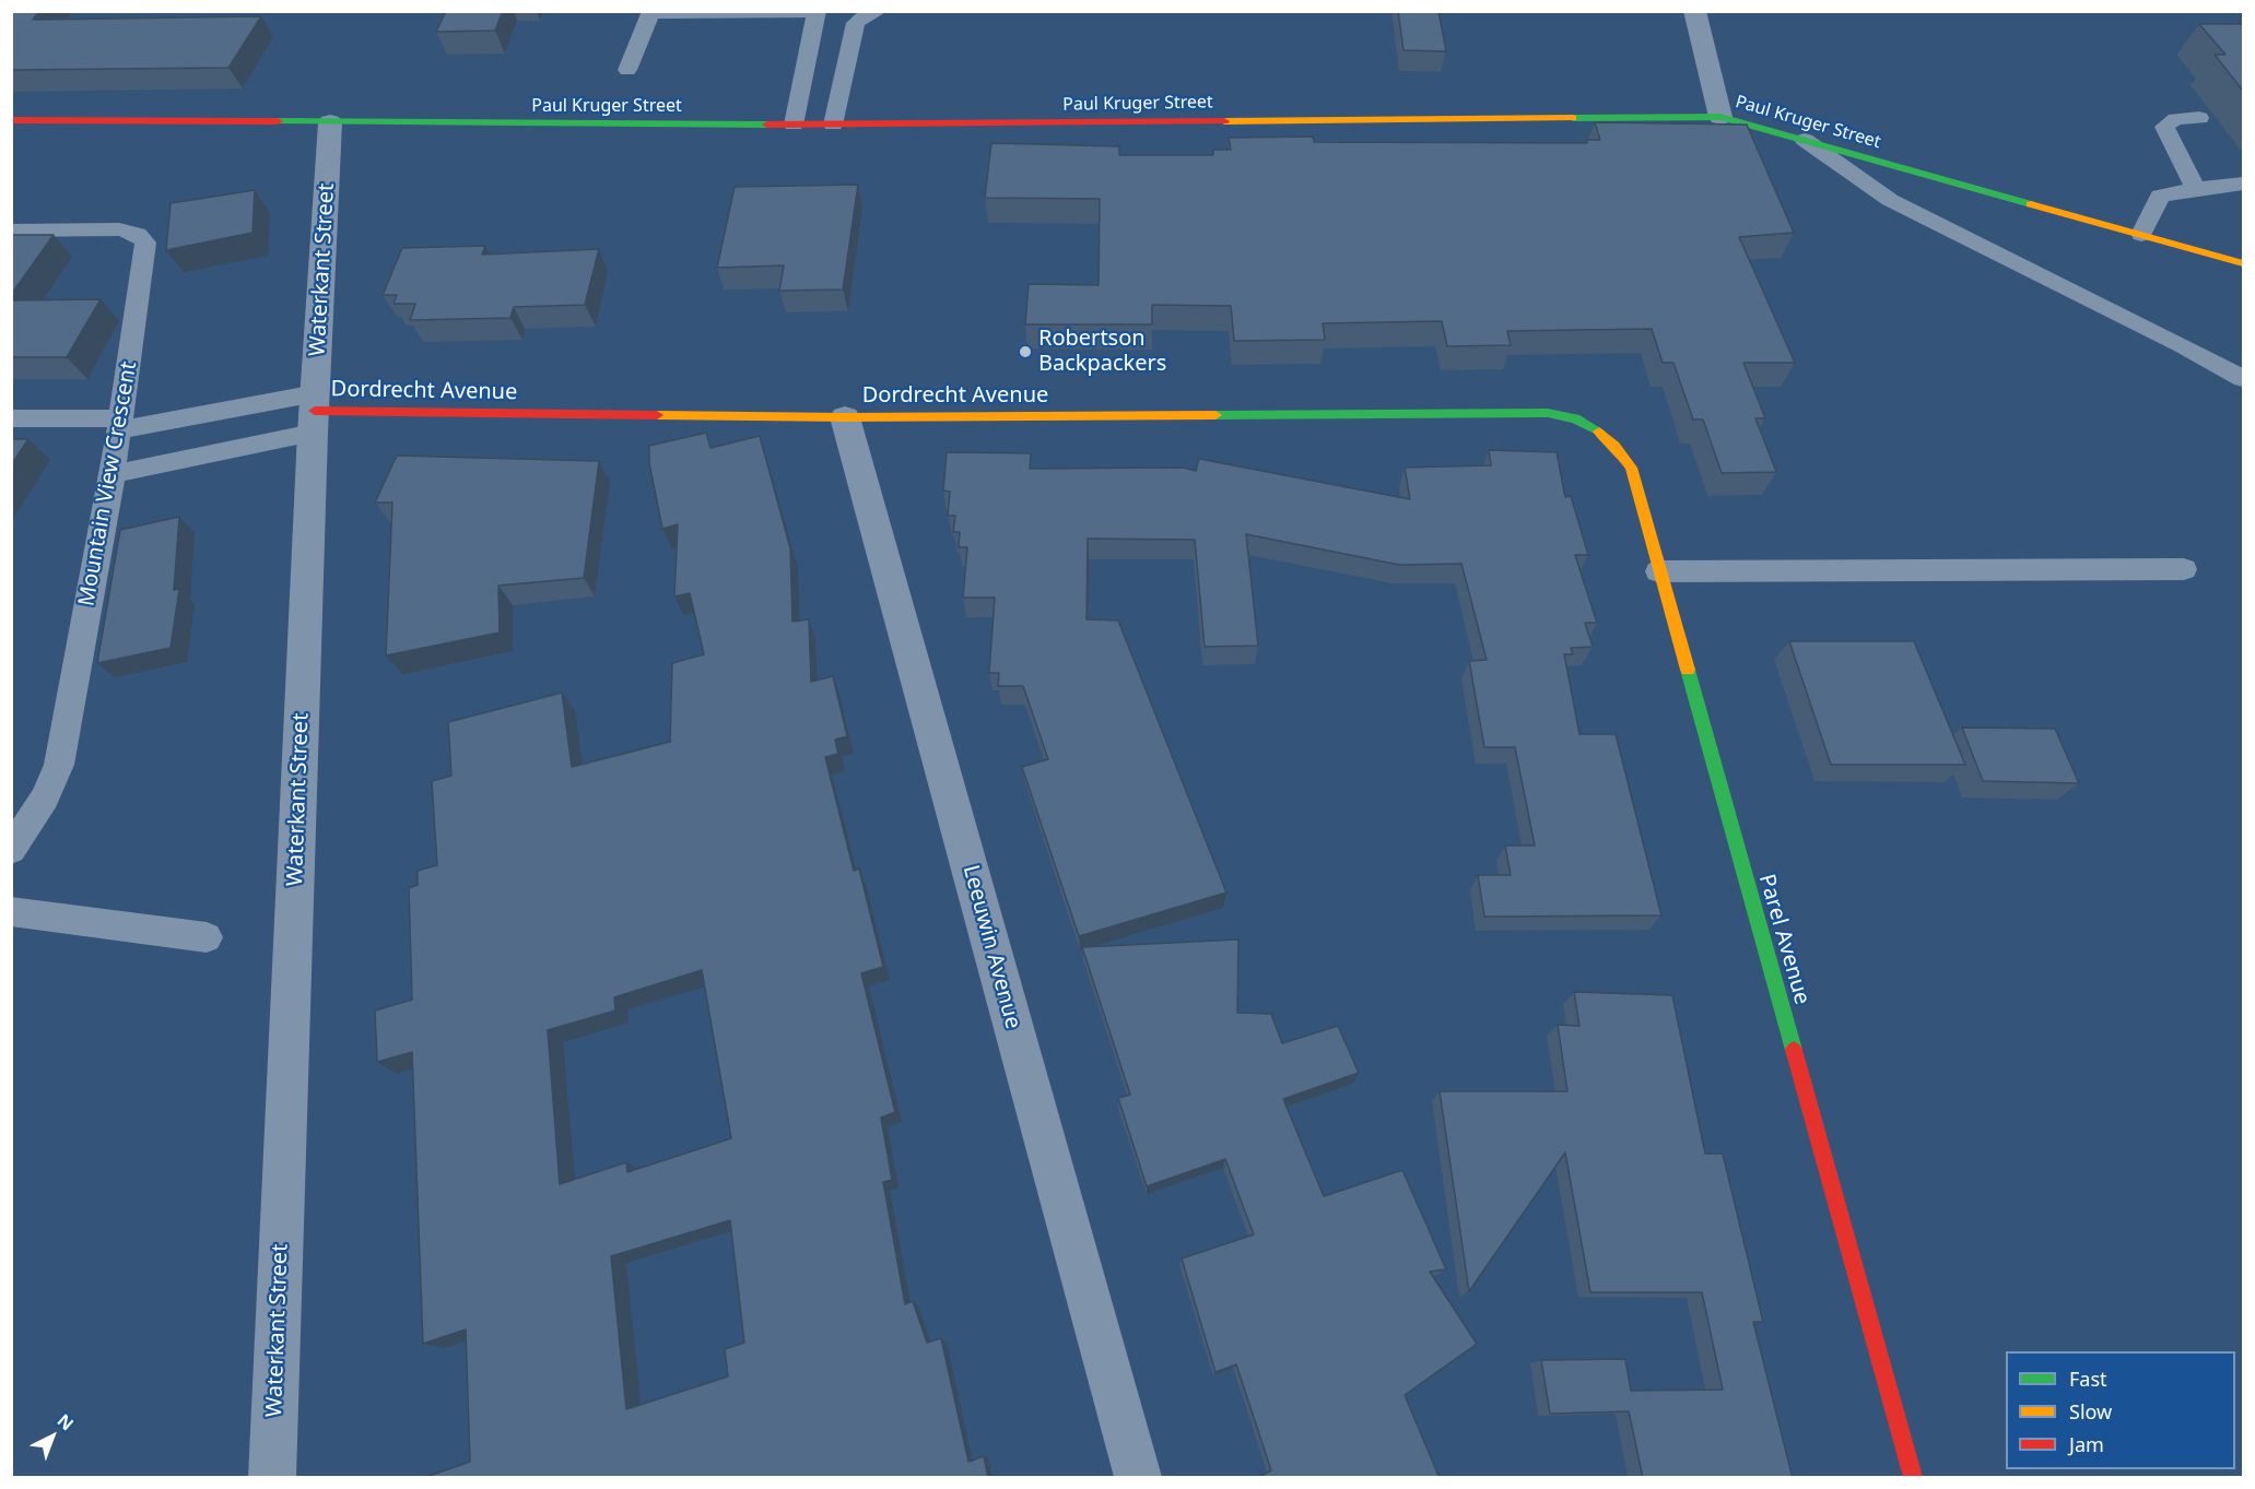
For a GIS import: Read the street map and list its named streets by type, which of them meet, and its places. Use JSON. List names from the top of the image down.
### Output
{
  "streets": {
    "street": [
      "Paul Kruger Street",
      "Waterkant Street",
      "Dordrecht Avenue",
      "Parel Avenue",
      "Leeuwin Avenue"
    ],
    "lane": ["Mountain View Crescent"]
  },
  "crossings": [
    ["Paul Kruger Street", "Waterkant Street"],
    ["Waterkant Street", "Dordrecht Avenue"],
    ["Dordrecht Avenue", "Parel Avenue"],
    ["Dordrecht Avenue", "Leeuwin Avenue"]
  ],
  "places": ["Robertson Backpackers"],
  "legend": ["Fast", "Slow", "Jam"],
  "north": "top right"
}
